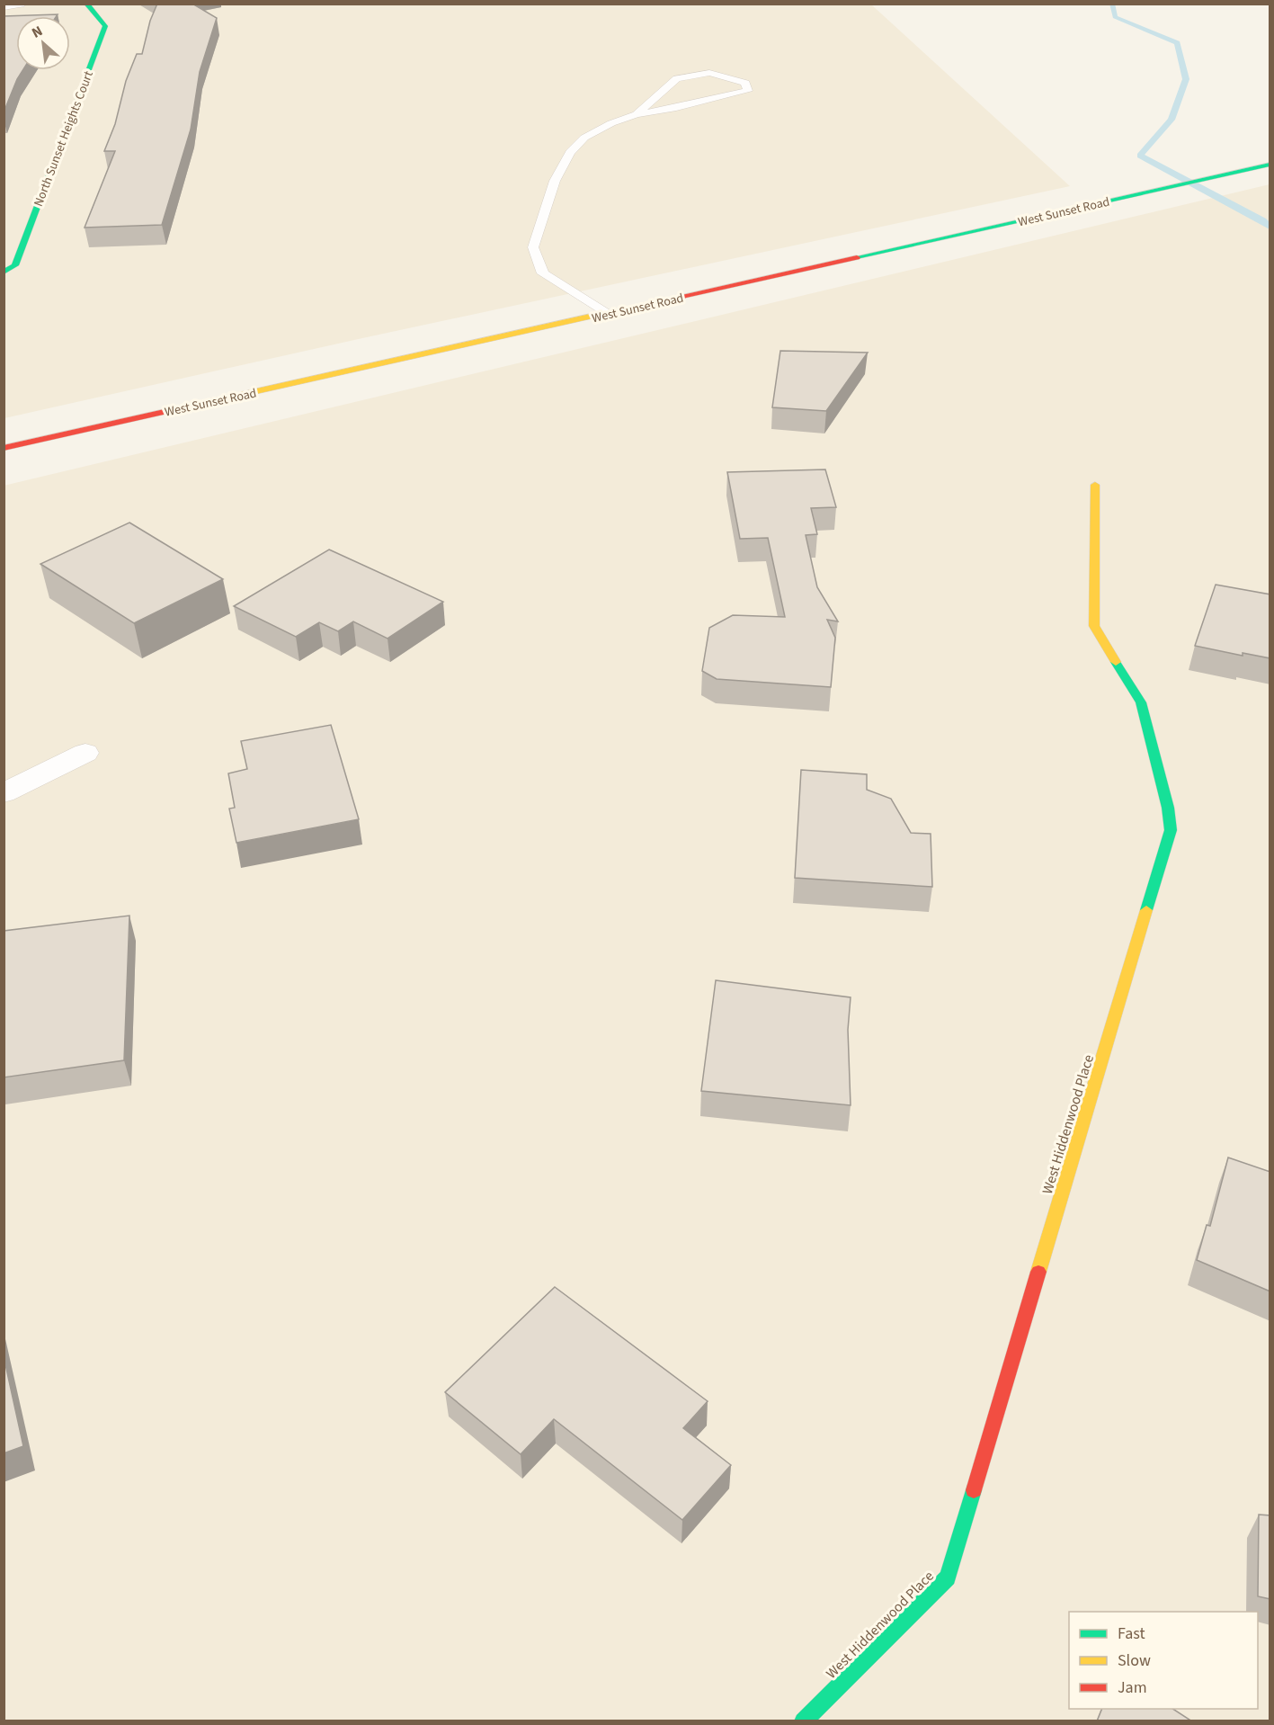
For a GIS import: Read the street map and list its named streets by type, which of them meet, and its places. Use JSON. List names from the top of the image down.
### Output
{
  "streets": {
    "street": ["North Sunset Heights Court", "West Sunset Road", "West Hiddenwood Place"]
  },
  "legend": ["Fast", "Slow", "Jam"],
  "north": "top left"
}
